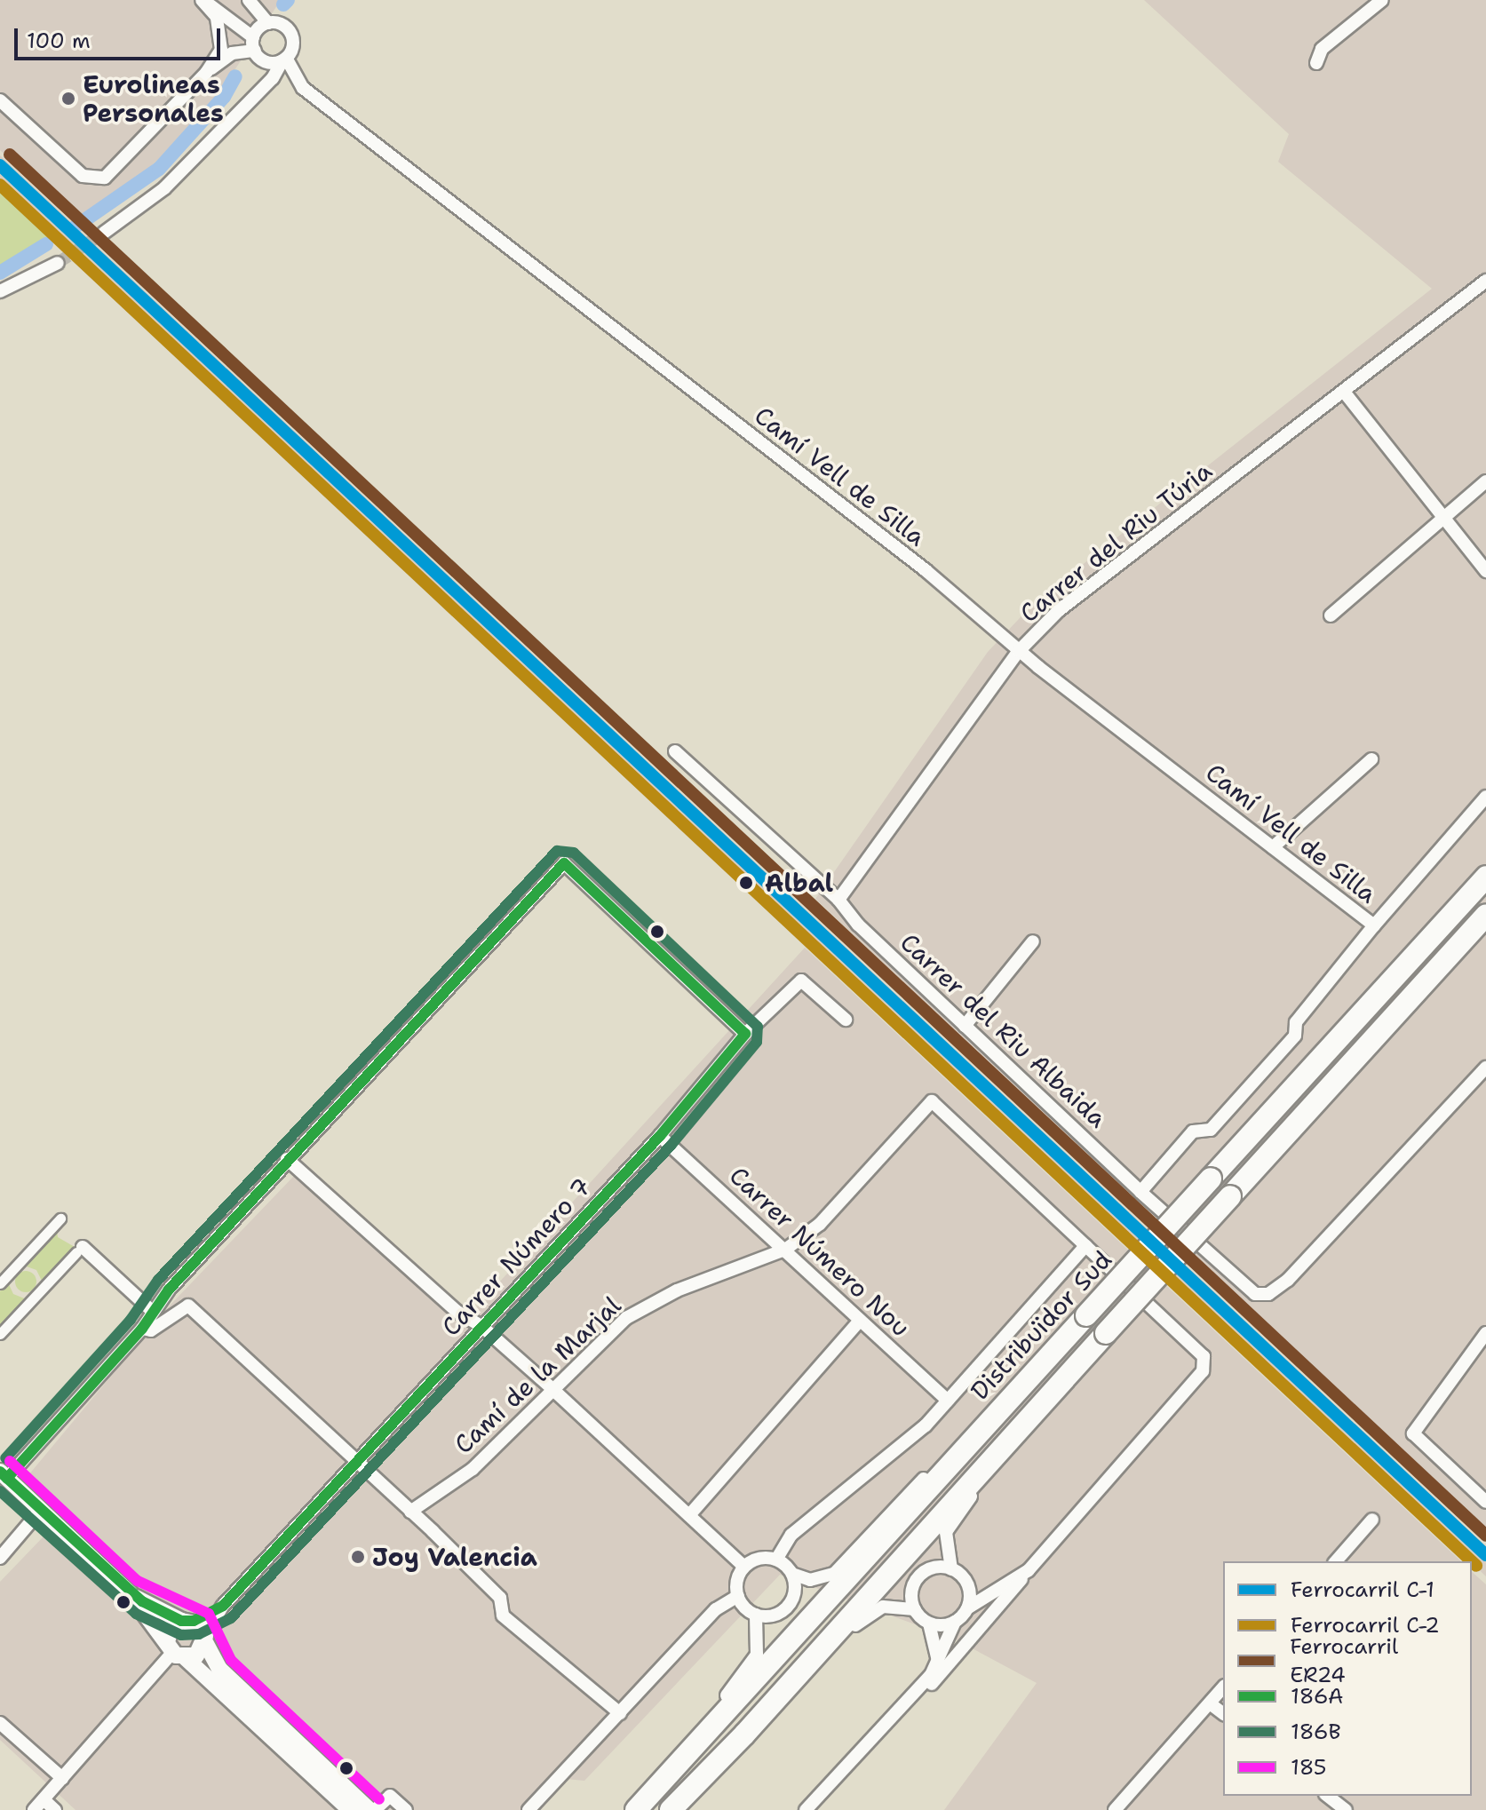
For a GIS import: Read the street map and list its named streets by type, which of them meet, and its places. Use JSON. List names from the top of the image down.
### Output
{
  "streets": {
    "highway": ["Distribuïdor Sud"],
    "street": [
      "Camí Vell de Silla",
      "Carrer del Riu Túria",
      "Carrer del Riu Albaida",
      "Carrer Número Nou",
      "Carrer Número 7",
      "Camí de la Marjal"
    ]
  },
  "crossings": [
    ["Camí Vell de Silla", "Carrer del Riu Túria"],
    ["Carrer del Riu Túria", "Carrer del Riu Albaida"],
    ["Carrer Número Nou", "Carrer Número 7"],
    ["Carrer Número Nou", "Camí de la Marjal"]
  ],
  "places": ["Eurolineas Personales", "Albal", "Joy Valencia"],
  "lines": [
    "rail line ER24",
    "rail line C-1",
    "rail line C-2",
    "transit line 186B",
    "transit line 186A",
    "transit line 185"
  ],
  "legend": [
    "Ferrocarril C-1",
    "Ferrocarril C-2",
    "Ferrocarril ER24",
    "186A",
    "186B",
    "185"
  ],
  "scale_bar": "100 m"
}
